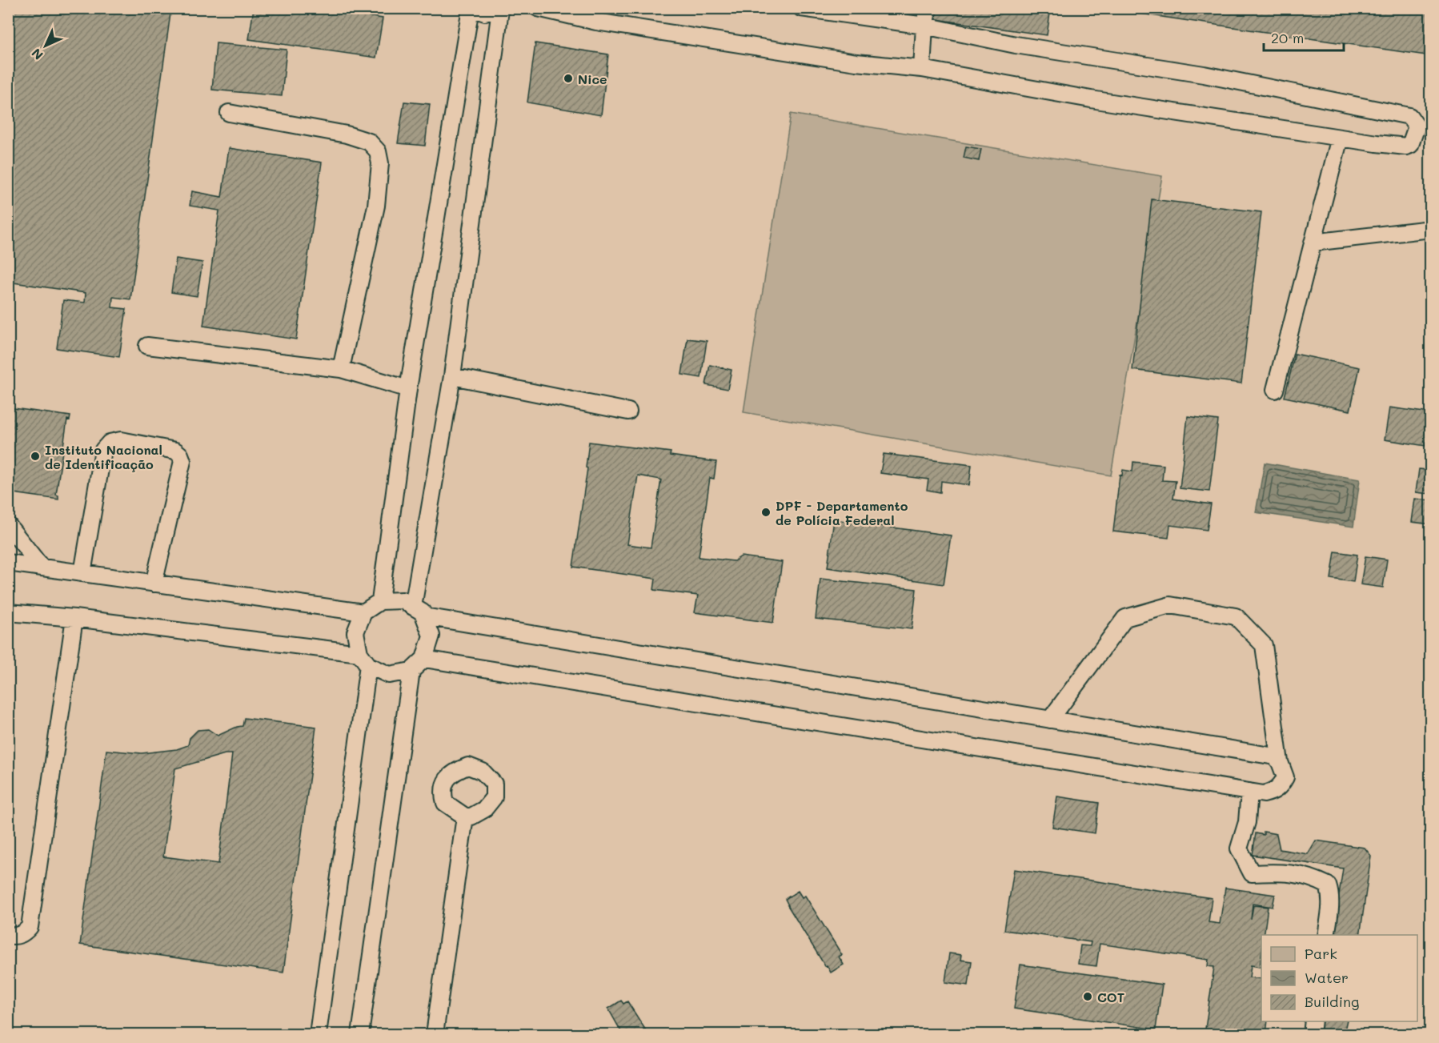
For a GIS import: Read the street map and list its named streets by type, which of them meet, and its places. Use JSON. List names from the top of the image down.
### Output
{
  "places": [
    "Nice",
    "Instituto Nacional de Identificação",
    "DPF - Departamento de Polícia Federal",
    "COT"
  ],
  "legend": ["Park", "Water", "Building"],
  "scale_bar": "20 m",
  "north": "bottom left"
}
